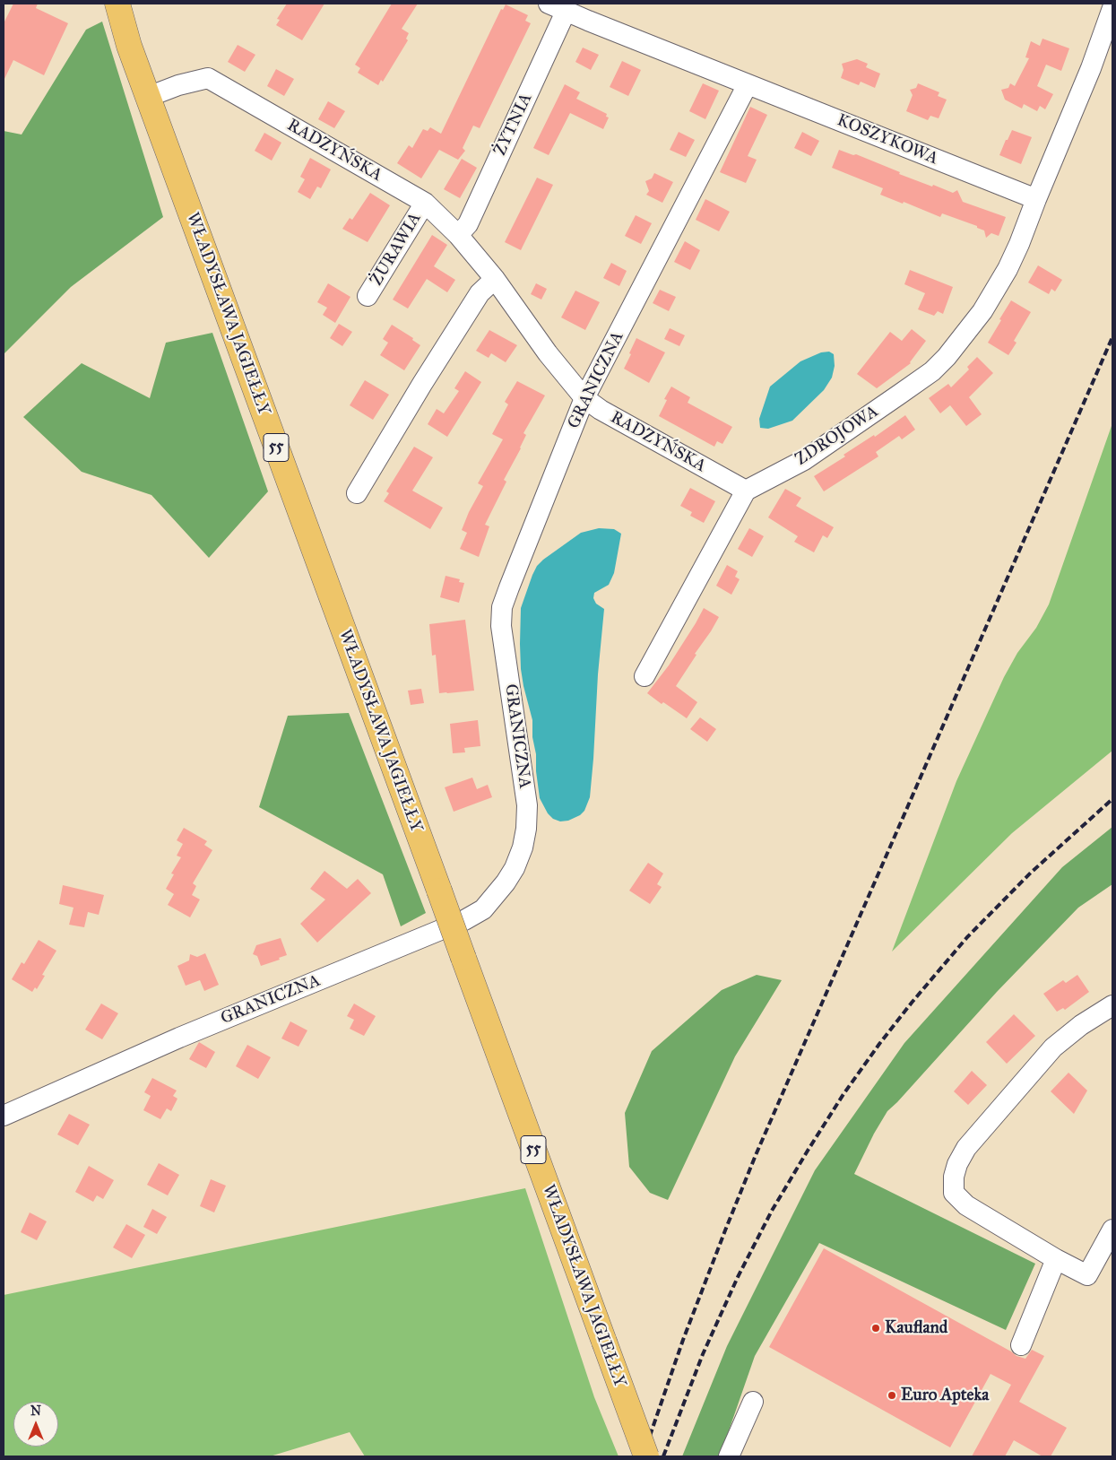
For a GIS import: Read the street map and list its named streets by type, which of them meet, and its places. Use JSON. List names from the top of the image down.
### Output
{
  "streets": {
    "main road": ["WŁADYSŁAWA JAGIEŁŁY", "55"],
    "street": [
      "ŻYTNIA",
      "KOSZYKOWA",
      "RADZYŃSKA",
      "ŻURAWIA",
      "GRANICZNA",
      "ZDROJOWA"
    ]
  },
  "crossings": [
    ["ŻYTNIA", "KOSZYKOWA"],
    ["ŻYTNIA", "RADZYŃSKA"],
    ["KOSZYKOWA", "GRANICZNA"],
    ["KOSZYKOWA", "ZDROJOWA"],
    ["RADZYŃSKA", "ŻURAWIA"],
    ["RADZYŃSKA", "WŁADYSŁAWA JAGIEŁŁY"],
    ["RADZYŃSKA", "GRANICZNA"],
    ["RADZYŃSKA", "ZDROJOWA"]
  ],
  "places": ["Kaufland", "Euro Apteka"],
  "north": "top"
}
